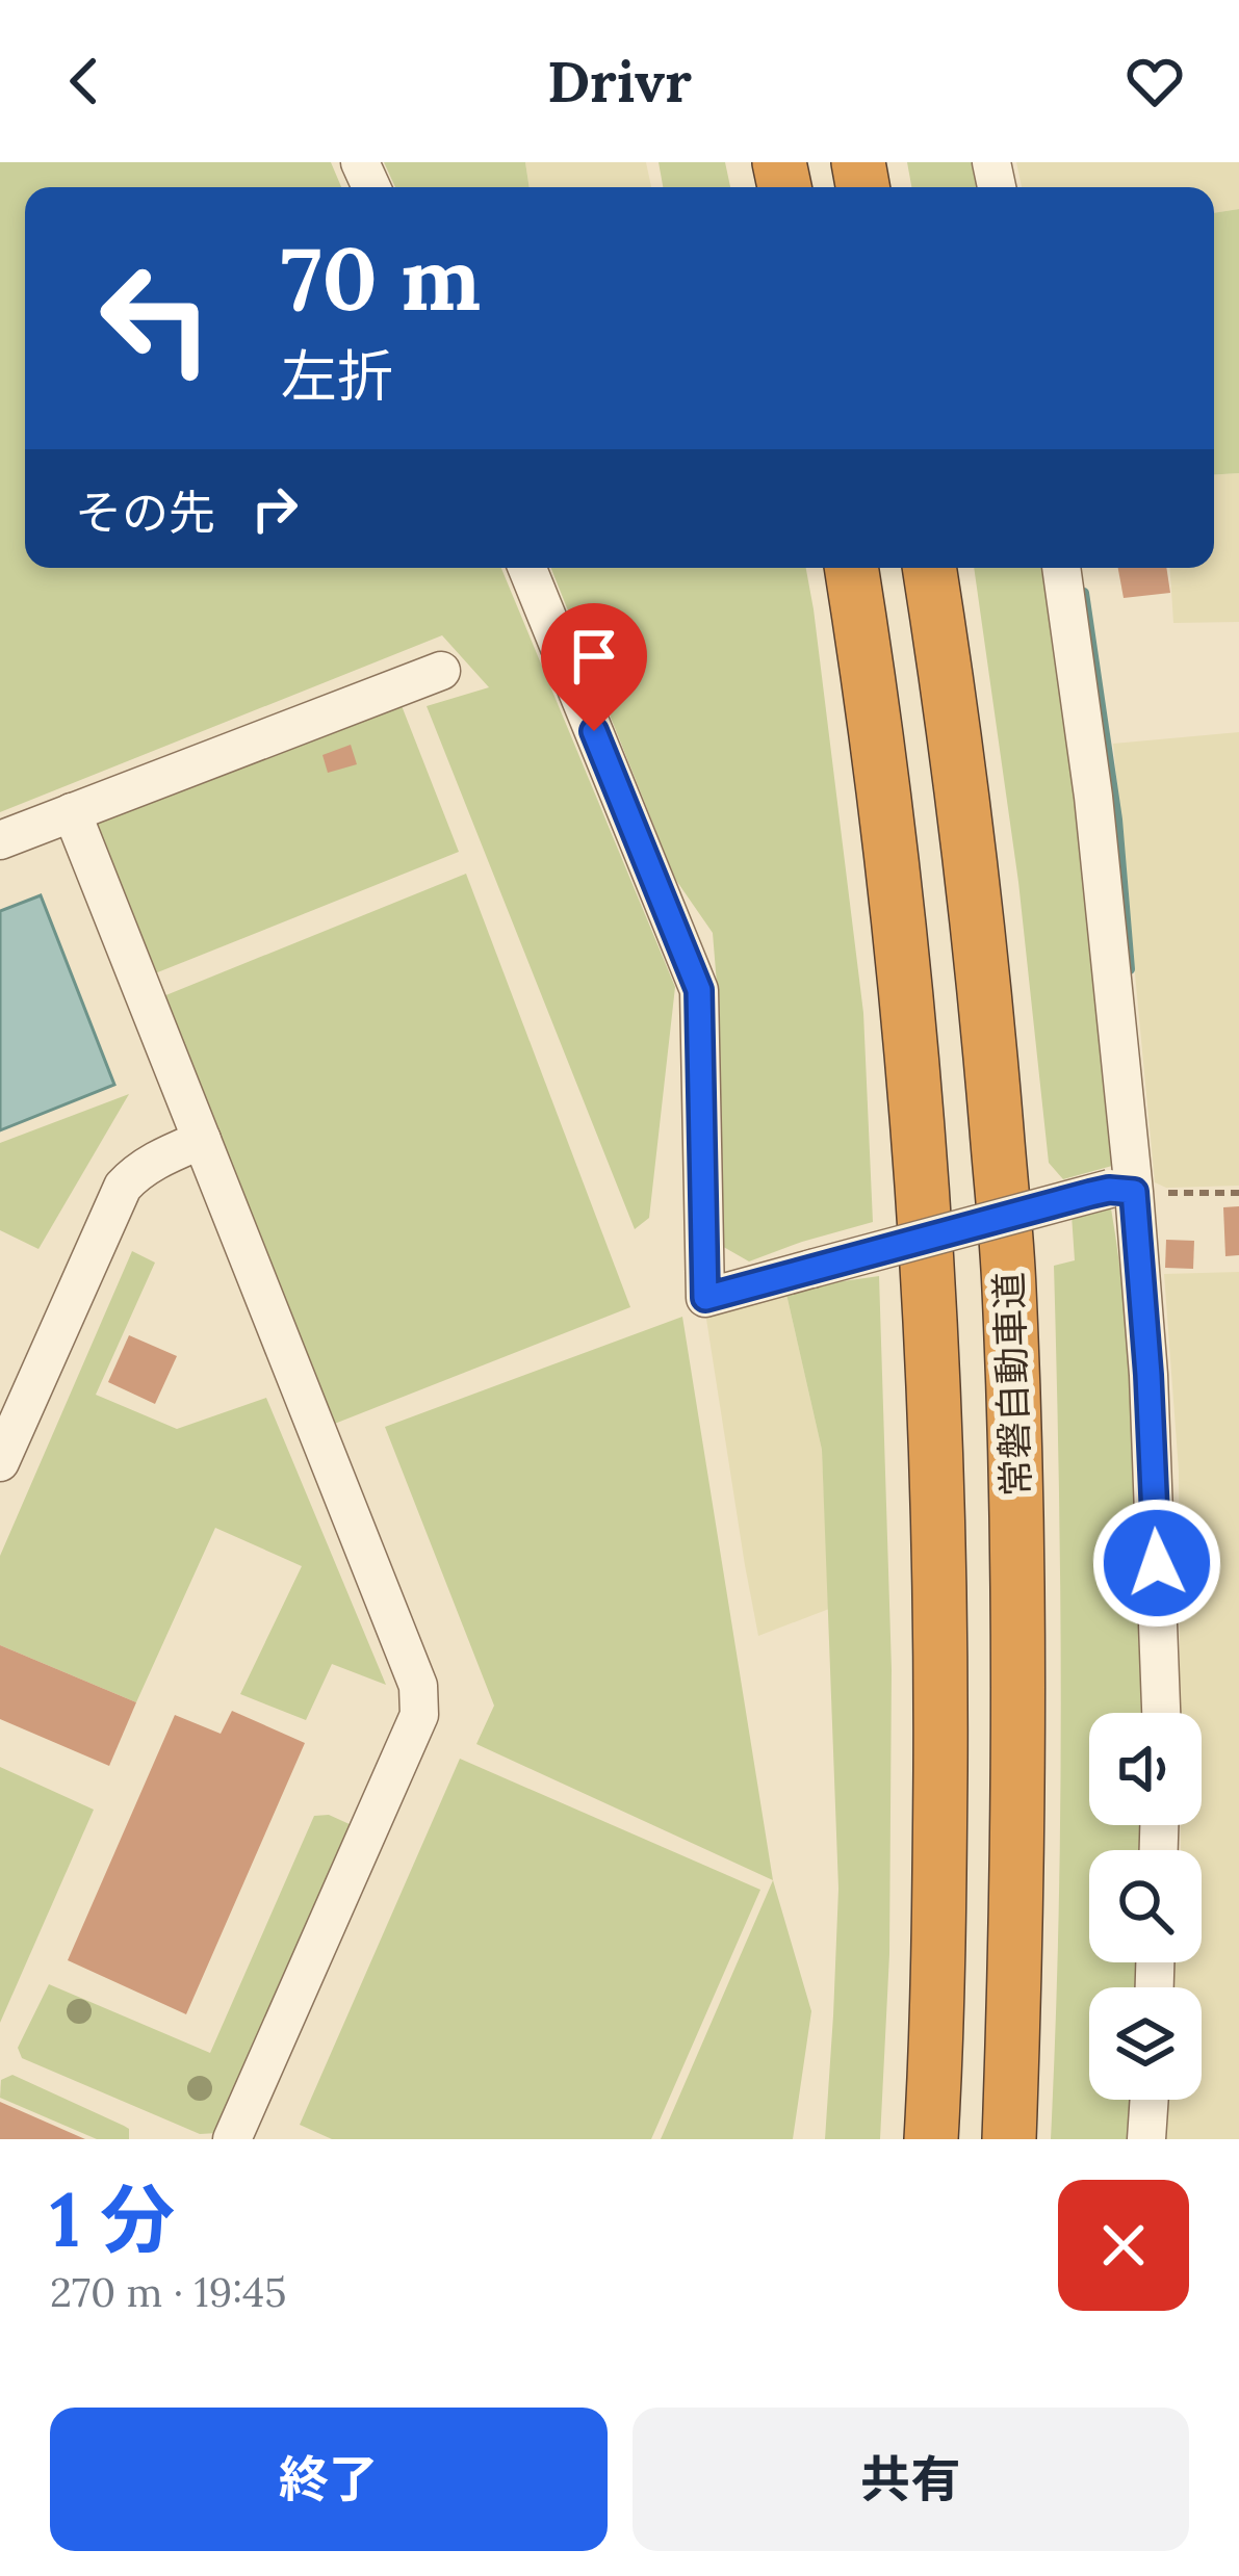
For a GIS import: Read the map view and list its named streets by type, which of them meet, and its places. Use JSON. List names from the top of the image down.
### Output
{
  "streets": {
    "highway": ["常磐自動車道"]
  },
  "page": {
    "header": "Drivr",
    "turn": ["70 m", "左折"],
    "then": "その先",
    "heading": ["1 分", "270 m · 19:45"],
    "buttons": ["終了", "共有"]
  }
}
